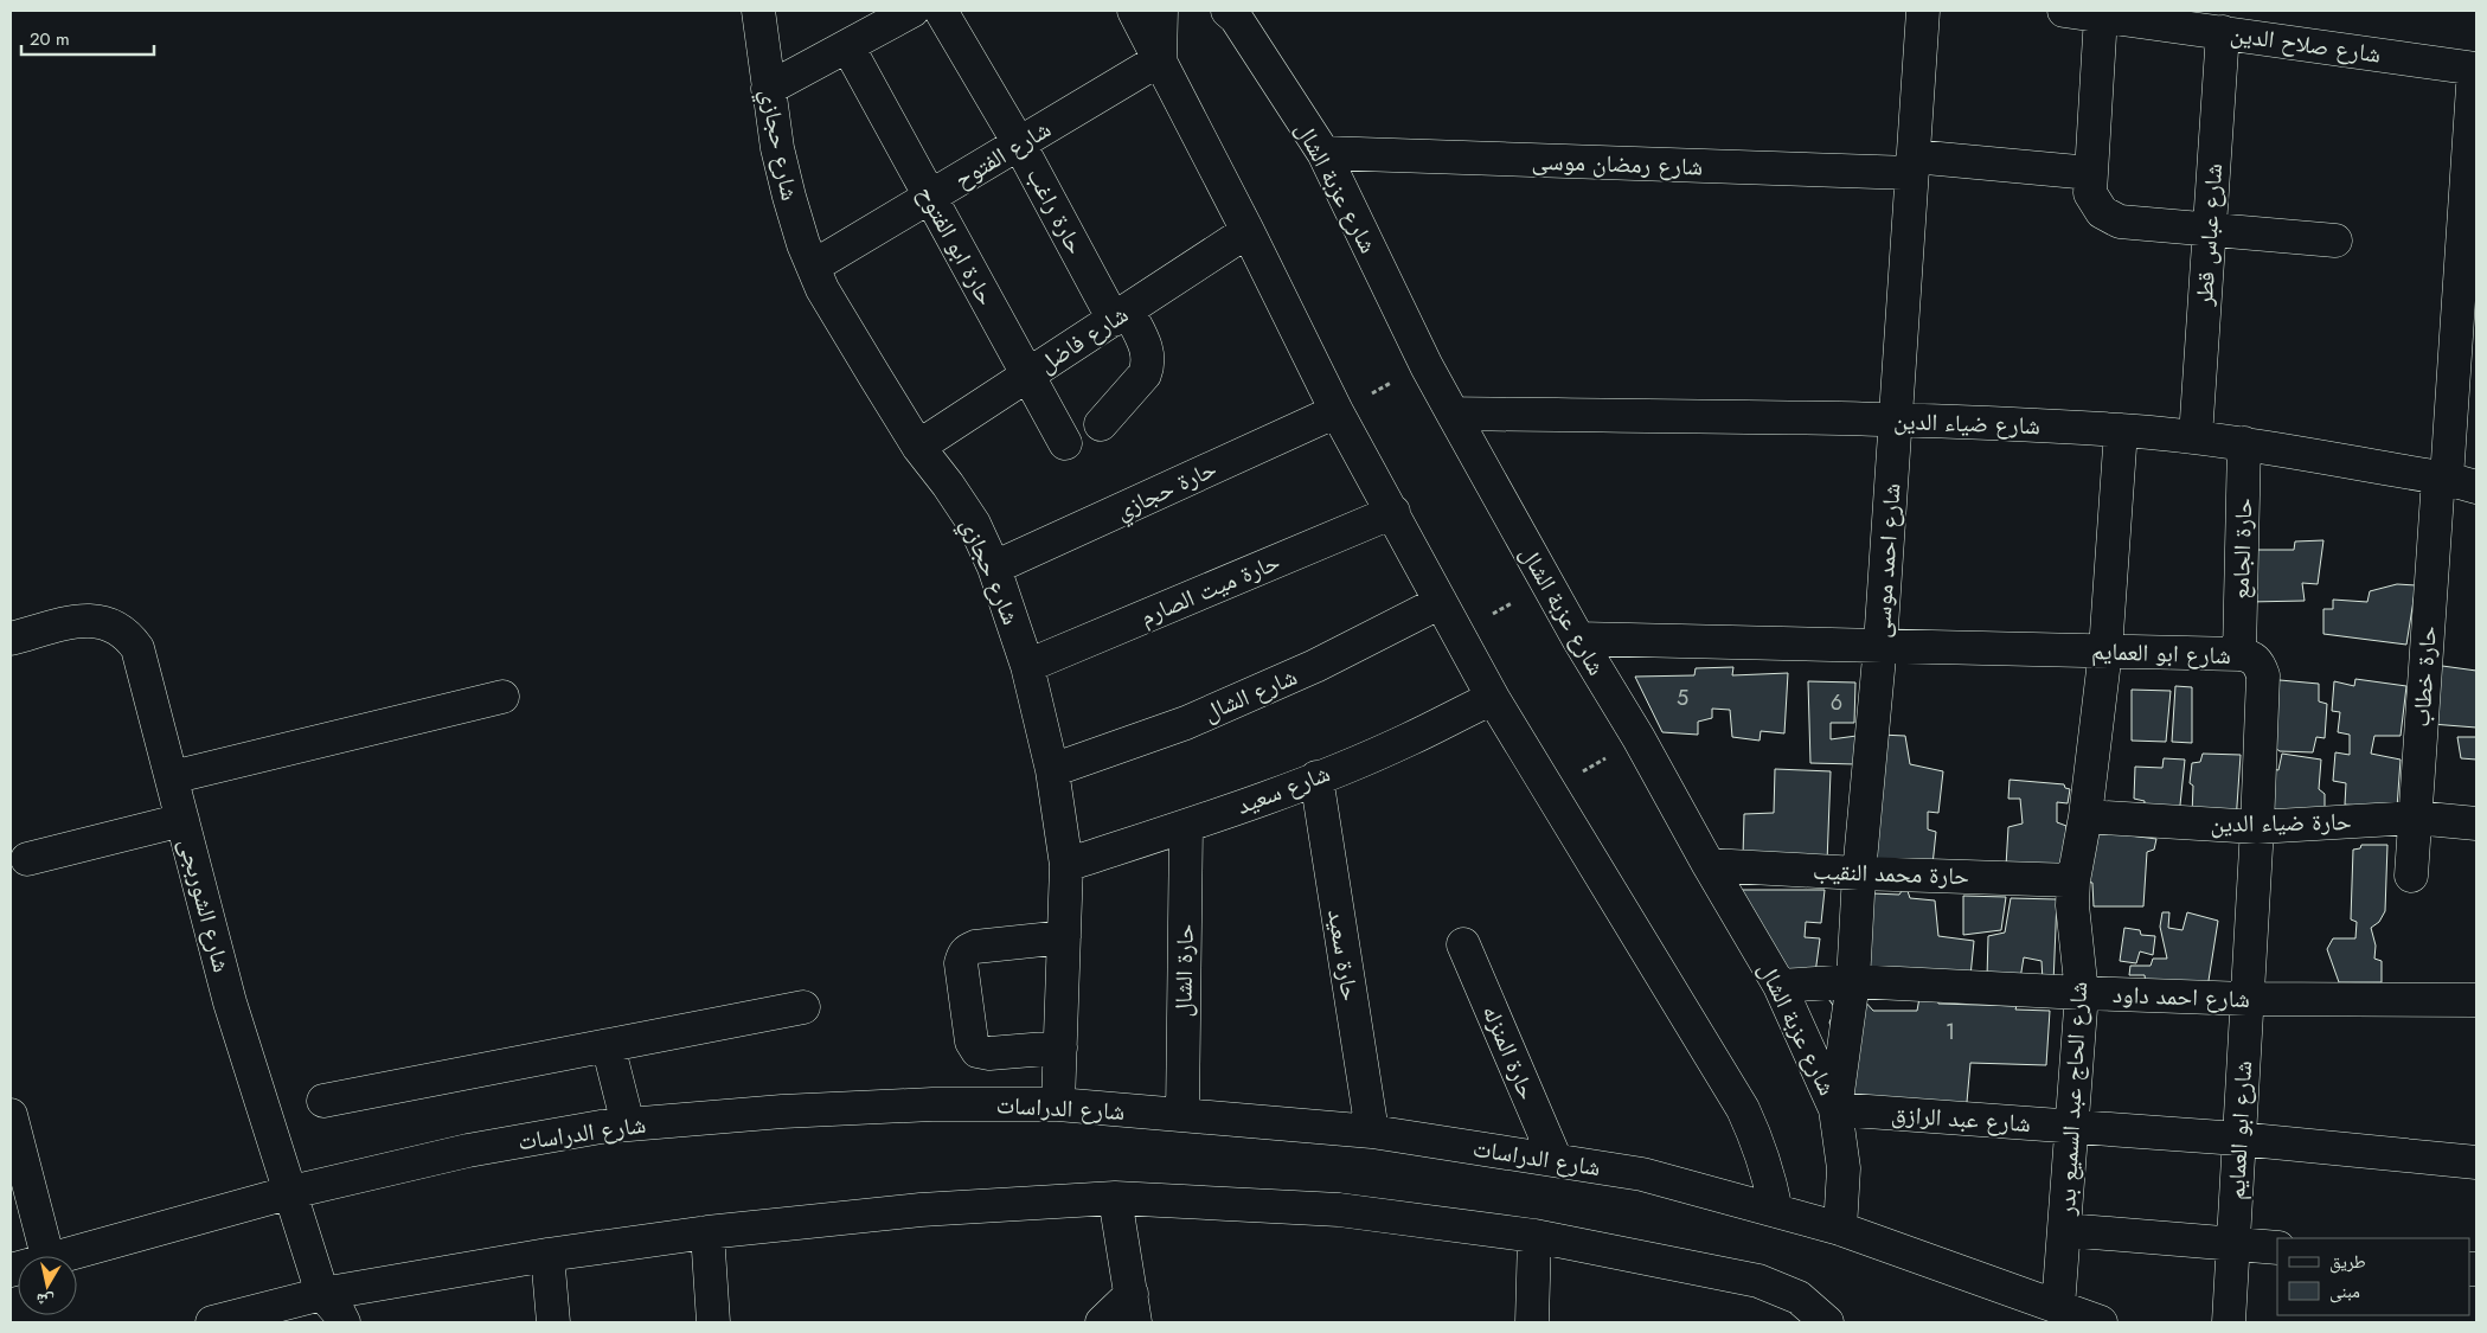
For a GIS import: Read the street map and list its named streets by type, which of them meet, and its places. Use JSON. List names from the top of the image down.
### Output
{
  "streets": {
    "street": [
      "شارع صلاح الدين",
      "شارع حجازي",
      "شارع الفتوح",
      "شارع رمضان موسى",
      "شارع عزبة الشال",
      "حارة راغب",
      "شارع عباس قطر",
      "حارة ابو الفتوح",
      "شارع فاضل",
      "شارع ضياء الدين",
      "حارة حجازي",
      "حارة الجامع",
      "شارع احمد موسى",
      "حارة ميت الصارم",
      "شارع ابو العمايم",
      "حارة خطاب",
      "شارع الشال",
      "شارع سعيد",
      "حارة ضياء الدين",
      "حارة محمد النقيب",
      "شارع الشوربجى",
      "حارة سعيد",
      "حارة الشال",
      "شارع احمد داود",
      "حارة المنزله",
      "شارع الحاج عبد السميع بدر",
      "شارع الدراسات",
      "شارع عبد الرازق"
    ]
  },
  "crossings": [
    ["شارع صلاح الدين", "شارع عباس قطر"],
    ["شارع صلاح الدين", "حارة خطاب"],
    ["شارع حجازي", "شارع الفتوح"],
    ["شارع حجازي", "شارع فاضل"],
    ["شارع حجازي", "حارة حجازي"],
    ["شارع حجازي", "حارة ميت الصارم"],
    ["شارع حجازي", "شارع الشال"],
    ["شارع حجازي", "شارع سعيد"],
    ["شارع حجازي", "شارع الدراسات"],
    ["شارع الفتوح", "حارة راغب"],
    ["شارع الفتوح", "حارة ابو الفتوح"],
    ["شارع رمضان موسى", "شارع عزبة الشال"],
    ["شارع رمضان موسى", "شارع احمد موسى"],
    ["شارع عزبة الشال", "شارع ضياء الدين"],
    ["شارع عزبة الشال", "شارع احمد موسى"],
    ["شارع عزبة الشال", "شارع ابو العمايم"],
    ["شارع عزبة الشال", "حارة محمد النقيب"],
    ["شارع عزبة الشال", "شارع احمد داود"],
    ["شارع عزبة الشال", "شارع الدراسات"],
    ["شارع عزبة الشال", "شارع عبد الرازق"],
    ["حارة راغب", "شارع فاضل"],
    ["شارع عباس قطر", "شارع ضياء الدين"],
    ["حارة ابو الفتوح", "شارع فاضل"],
    ["شارع ضياء الدين", "حارة الجامع"],
    ["شارع ضياء الدين", "شارع احمد موسى"],
    ["شارع ضياء الدين", "حارة خطاب"],
    ["شارع ضياء الدين", "شارع الحاج عبد السميع بدر"],
    ["حارة الجامع", "شارع ابو العمايم"],
    ["شارع احمد موسى", "شارع ابو العمايم"],
    ["شارع احمد موسى", "حارة محمد النقيب"],
    ["شارع احمد موسى", "شارع احمد داود"],
    ["شارع احمد موسى", "شارع عبد الرازق"],
    ["شارع ابو العمايم", "حارة ضياء الدين"],
    ["شارع ابو العمايم", "شارع احمد داود"],
    ["شارع ابو العمايم", "شارع الحاج عبد السميع بدر"],
    ["شارع ابو العمايم", "شارع عبد الرازق"],
    ["حارة خطاب", "حارة ضياء الدين"],
    ["شارع سعيد", "حارة سعيد"],
    ["شارع سعيد", "حارة الشال"],
    ["حارة ضياء الدين", "شارع الحاج عبد السميع بدر"],
    ["حارة محمد النقيب", "شارع الحاج عبد السميع بدر"],
    ["شارع الشوربجى", "شارع الدراسات"],
    ["حارة سعيد", "شارع الدراسات"],
    ["حارة الشال", "شارع الدراسات"],
    ["شارع احمد داود", "شارع الحاج عبد السميع بدر"],
    ["حارة المنزله", "شارع الدراسات"],
    ["شارع الحاج عبد السميع بدر", "شارع الدراسات"],
    ["شارع الحاج عبد السميع بدر", "شارع عبد الرازق"]
  ],
  "house_numbers": ["5", "6", "1"],
  "legend": ["طريق", "مبنى"],
  "scale_bar": "20 m",
  "north": "bottom"
}
